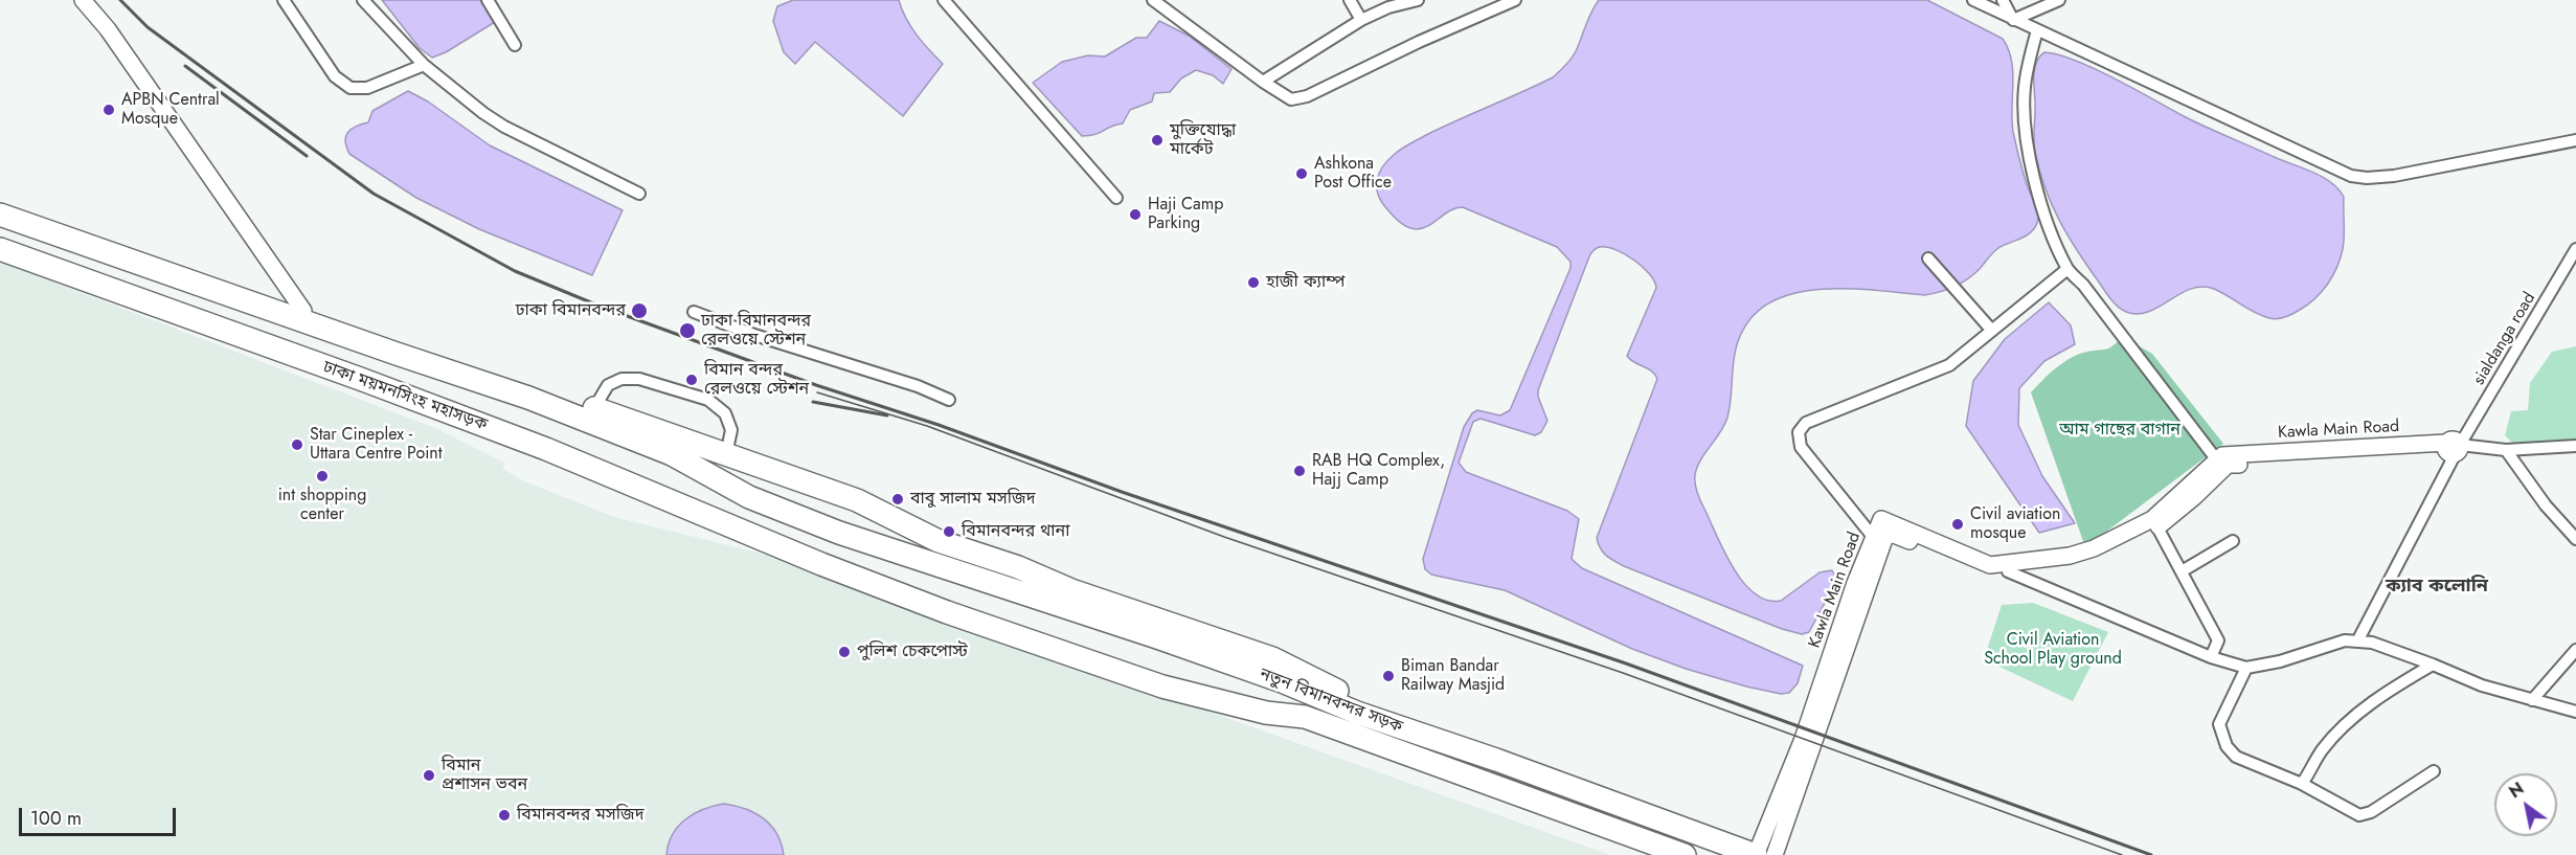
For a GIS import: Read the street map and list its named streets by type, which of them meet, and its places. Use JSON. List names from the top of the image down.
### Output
{
  "streets": {
    "highway": ["ঢাকা ময়মনসিংহ মহাসড়ক", "নতুন বিমানবন্দর সড়ক"],
    "street": ["sialdanga road", "Kawla Main Road"]
  },
  "crossings": [
    ["sialdanga road", "Kawla Main Road"],
    ["ঢাকা ময়মনসিংহ মহাসড়ক", "নতুন বিমানবন্দর সড়ক"],
    ["Kawla Main Road", "নতুন বিমানবন্দর সড়ক"]
  ],
  "districts": ["ক্যাব কলোনি"],
  "parks": ["আম গাছের বাগান", "Civil Aviation School Play ground"],
  "places": [
    "APBN Central Mosque",
    "মুক্তিযোদ্ধা মার্কেট",
    "Ashkona Post Office",
    "Haji Camp Parking",
    "হাজী ক্যাম্প",
    "ঢাকা বিমানবন্দর",
    "ঢাকা বিমানবন্দর রেলওয়ে স্টেশন",
    "বিমান বন্দর রেলওয়ে স্টেশন",
    "Star Cineplex - Uttara Centre Point",
    "RAB HQ Complex, Hajj Camp",
    "int shopping center",
    "বাবু সালাম মসজিদ",
    "Civil aviation mosque",
    "বিমানবন্দর থানা",
    "পুলিশ চেকপোস্ট",
    "Biman Bandar Railway Masjid",
    "বিমান প্রশাসন ভবন",
    "বিমানবন্দর মসজিদ"
  ],
  "scale_bar": "100 m",
  "north": "top left"
}
